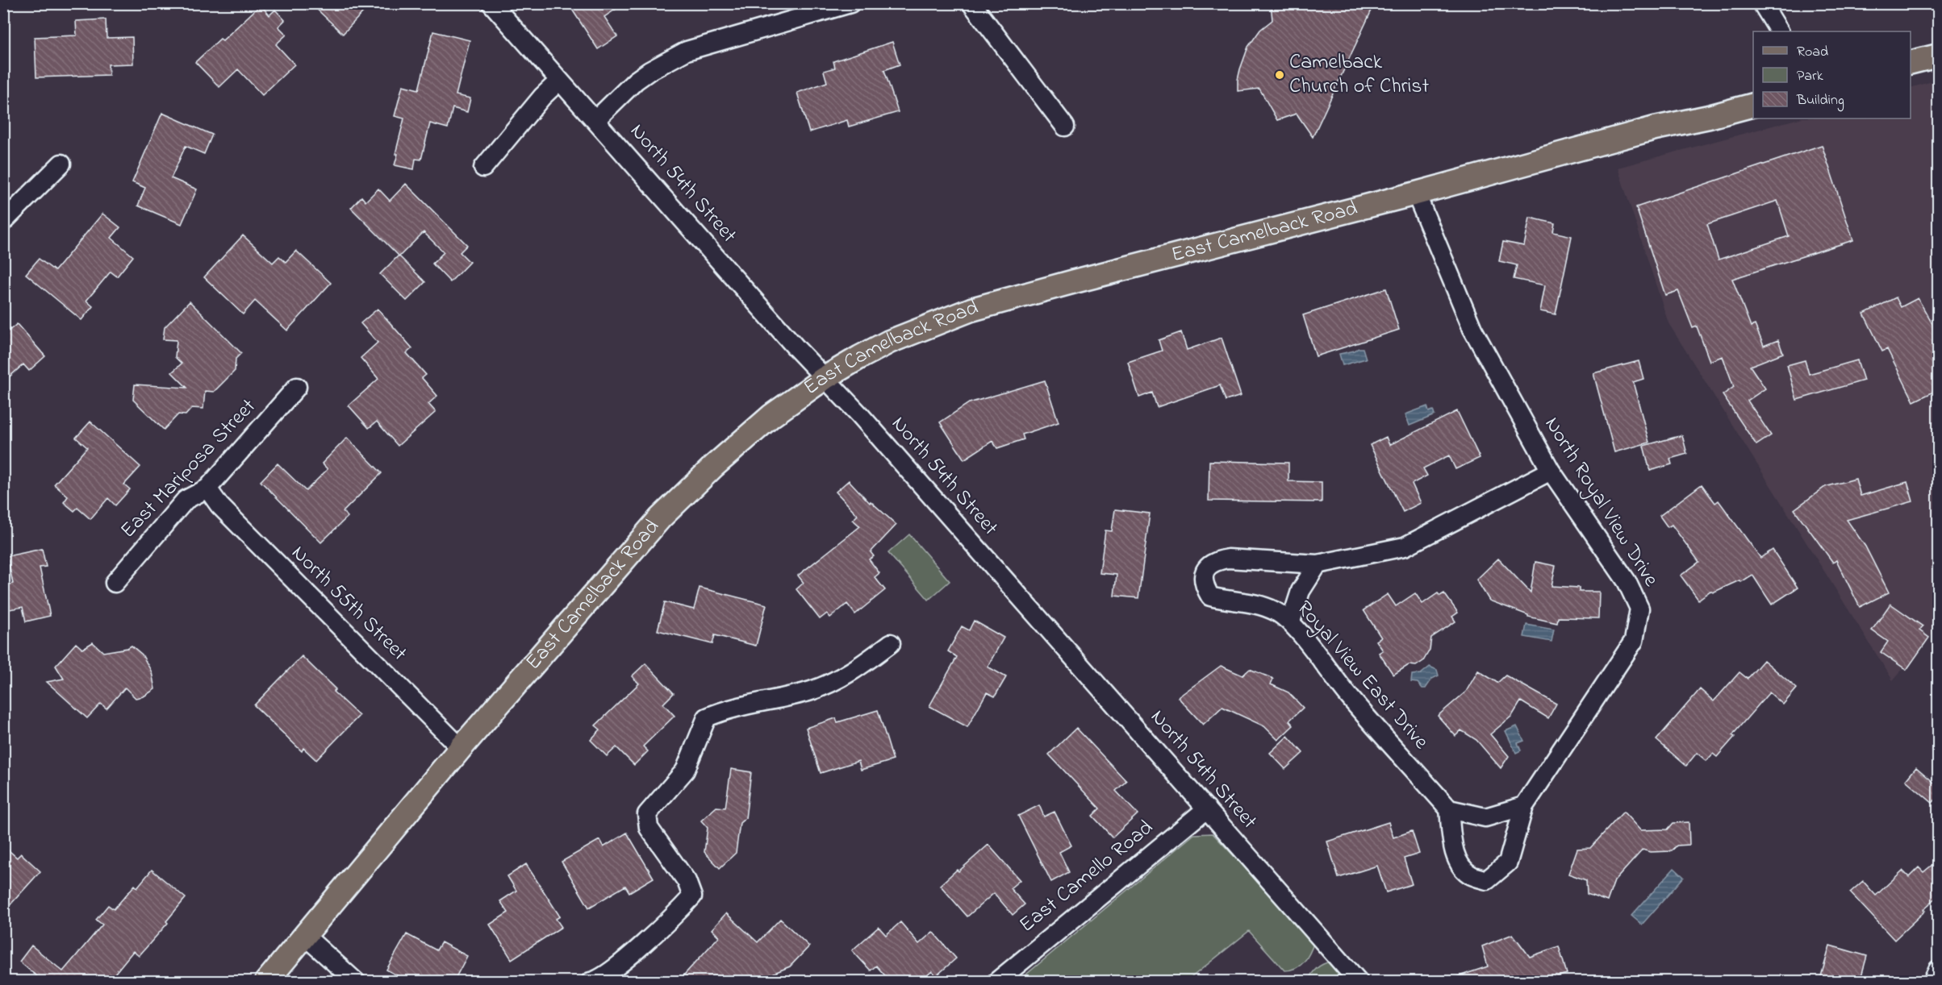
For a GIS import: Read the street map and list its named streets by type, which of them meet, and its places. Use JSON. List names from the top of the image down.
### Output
{
  "streets": {
    "main road": ["East Camelback Road"],
    "street": [
      "North 54th Street",
      "East Mariposa Street",
      "North Royal View Drive",
      "North 55th Street",
      "Royal View East Drive",
      "East Camello Road"
    ]
  },
  "crossings": [
    ["North 54th Street", "East Camelback Road"],
    ["North 54th Street", "East Camello Road"],
    ["East Camelback Road", "North Royal View Drive"],
    ["East Camelback Road", "North 55th Street"],
    ["East Mariposa Street", "North 55th Street"],
    ["North Royal View Drive", "Royal View East Drive"]
  ],
  "places": ["Camelback Church of Christ"],
  "legend": ["Road", "Park", "Building"]
}
